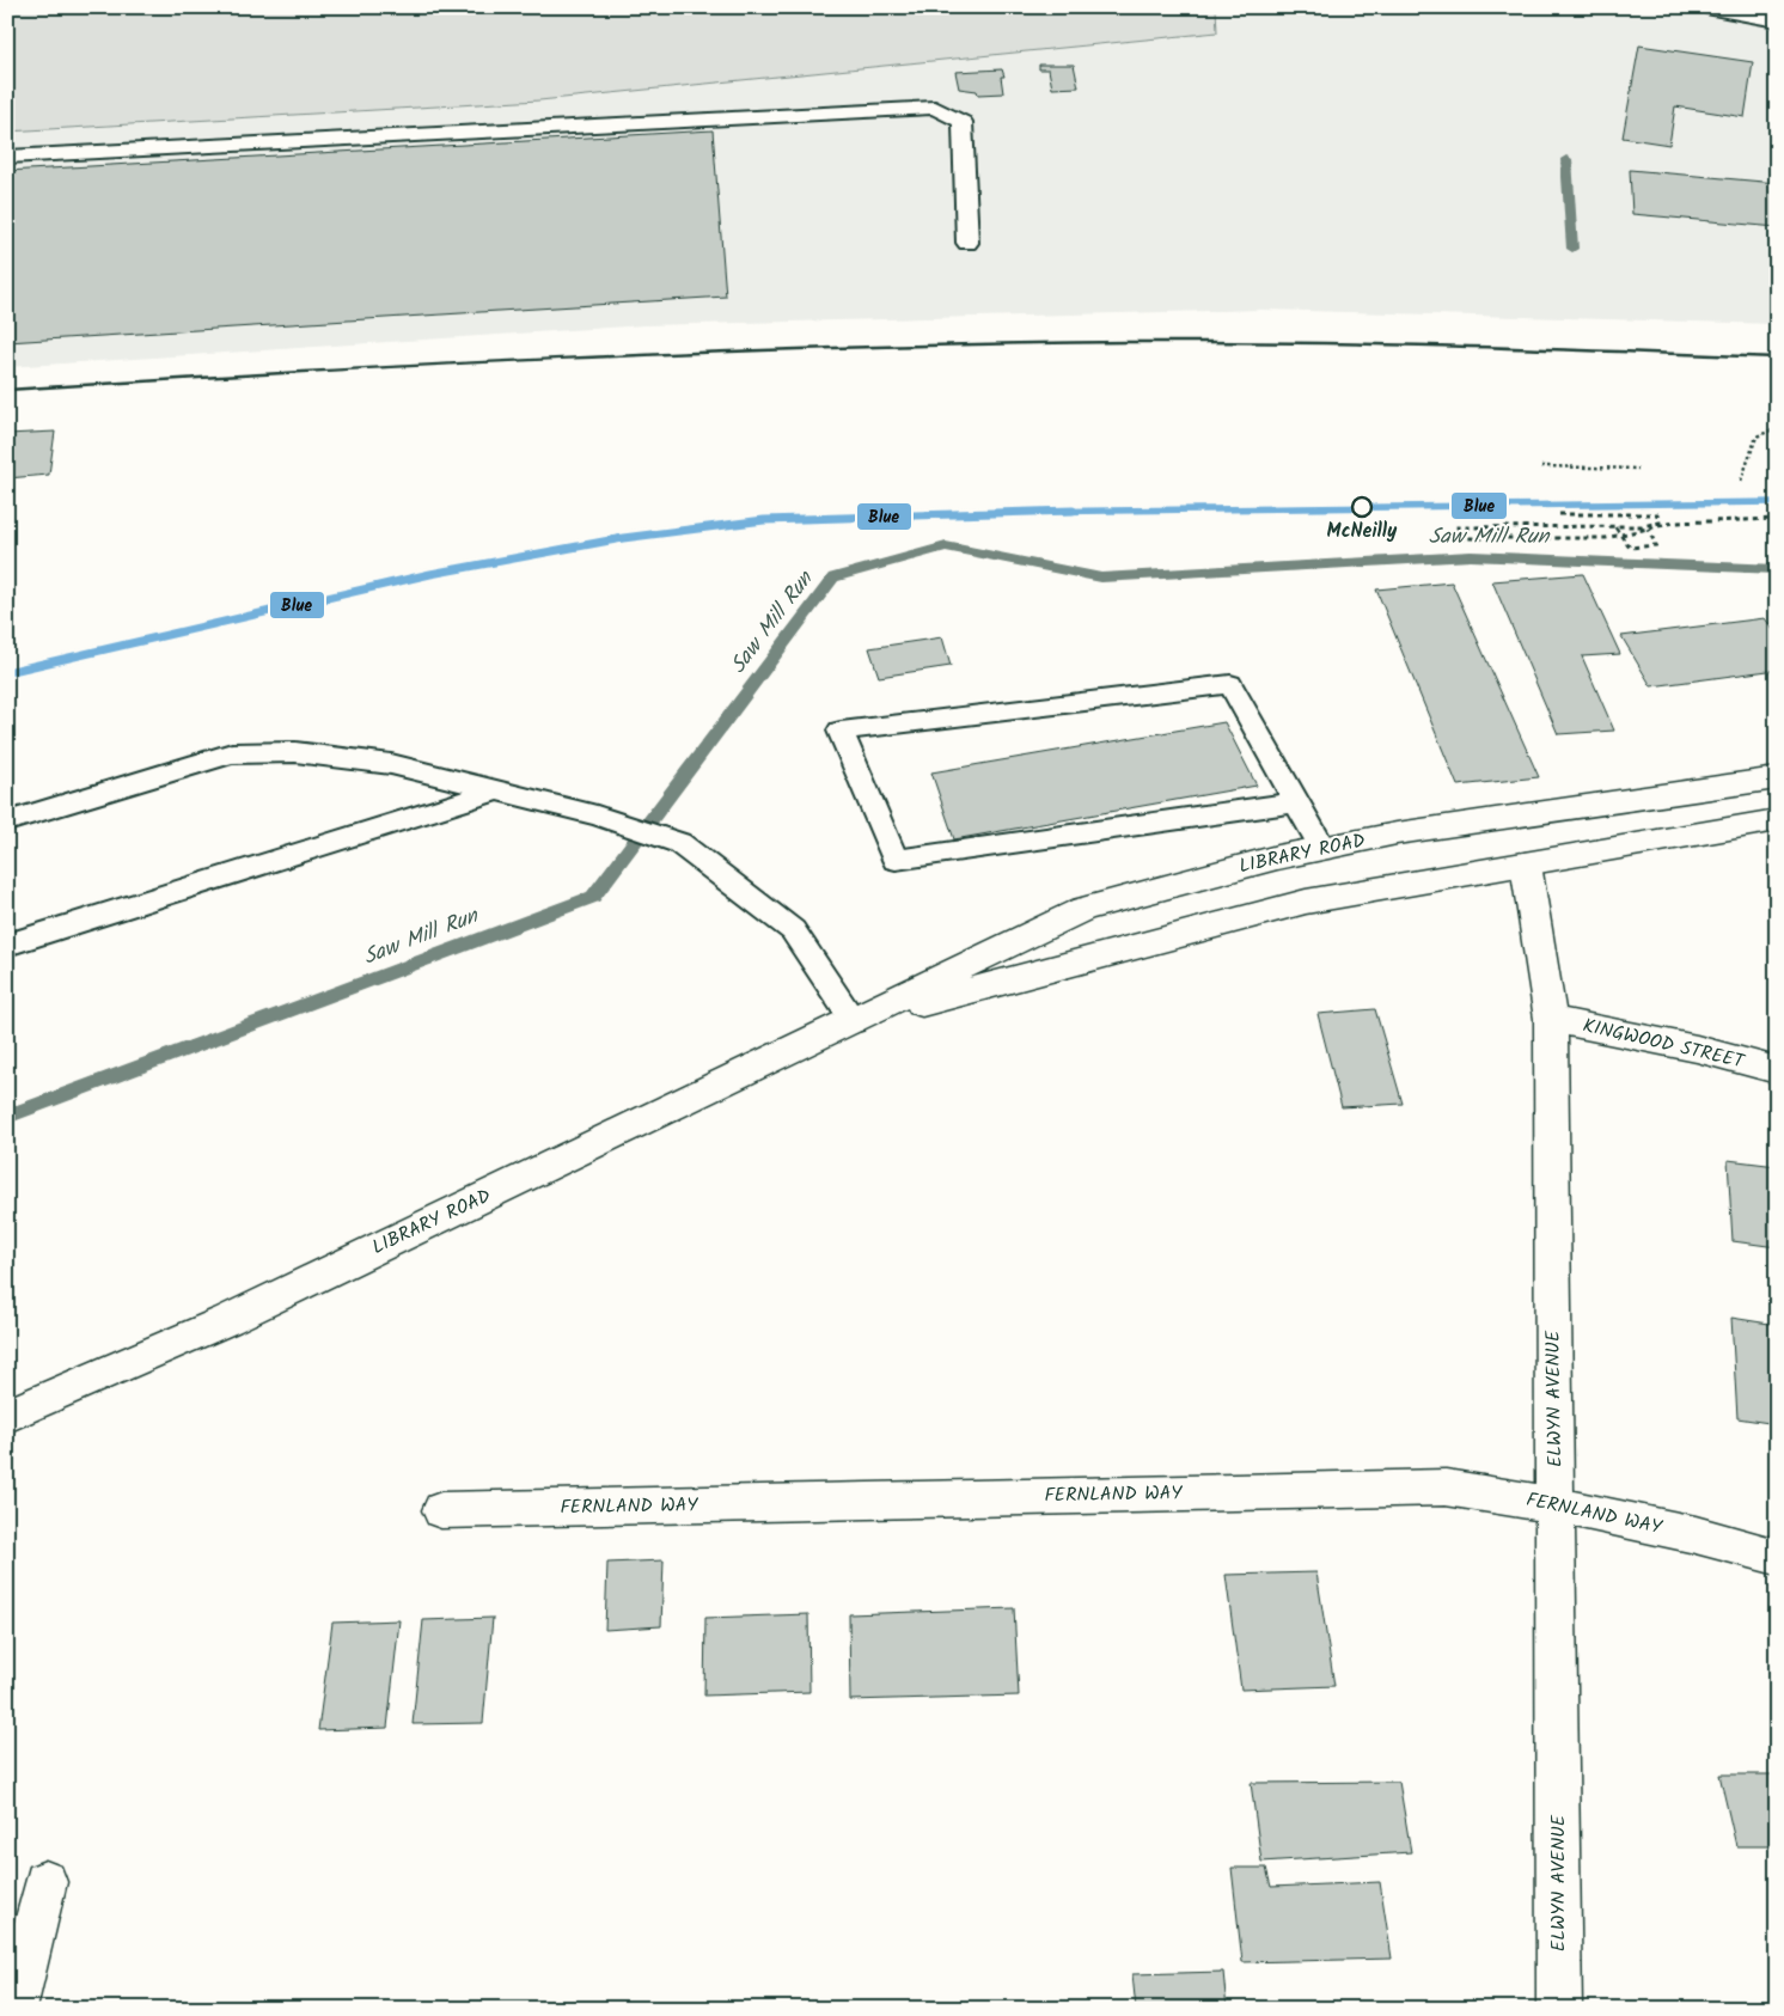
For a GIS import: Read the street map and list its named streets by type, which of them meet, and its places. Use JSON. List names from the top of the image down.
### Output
{
  "streets": {
    "main road": [
      "LIBRARY ROAD",
      "KINGWOOD STREET",
      "ELWYN AVENUE",
      "FERNLAND WAY"
    ]
  },
  "crossings": [
    ["LIBRARY ROAD", "ELWYN AVENUE"],
    ["KINGWOOD STREET", "ELWYN AVENUE"],
    ["ELWYN AVENUE", "FERNLAND WAY"]
  ],
  "water": ["Saw Mill Run"],
  "places": ["McNeilly"],
  "lines": ["transit line Blue"]
}
